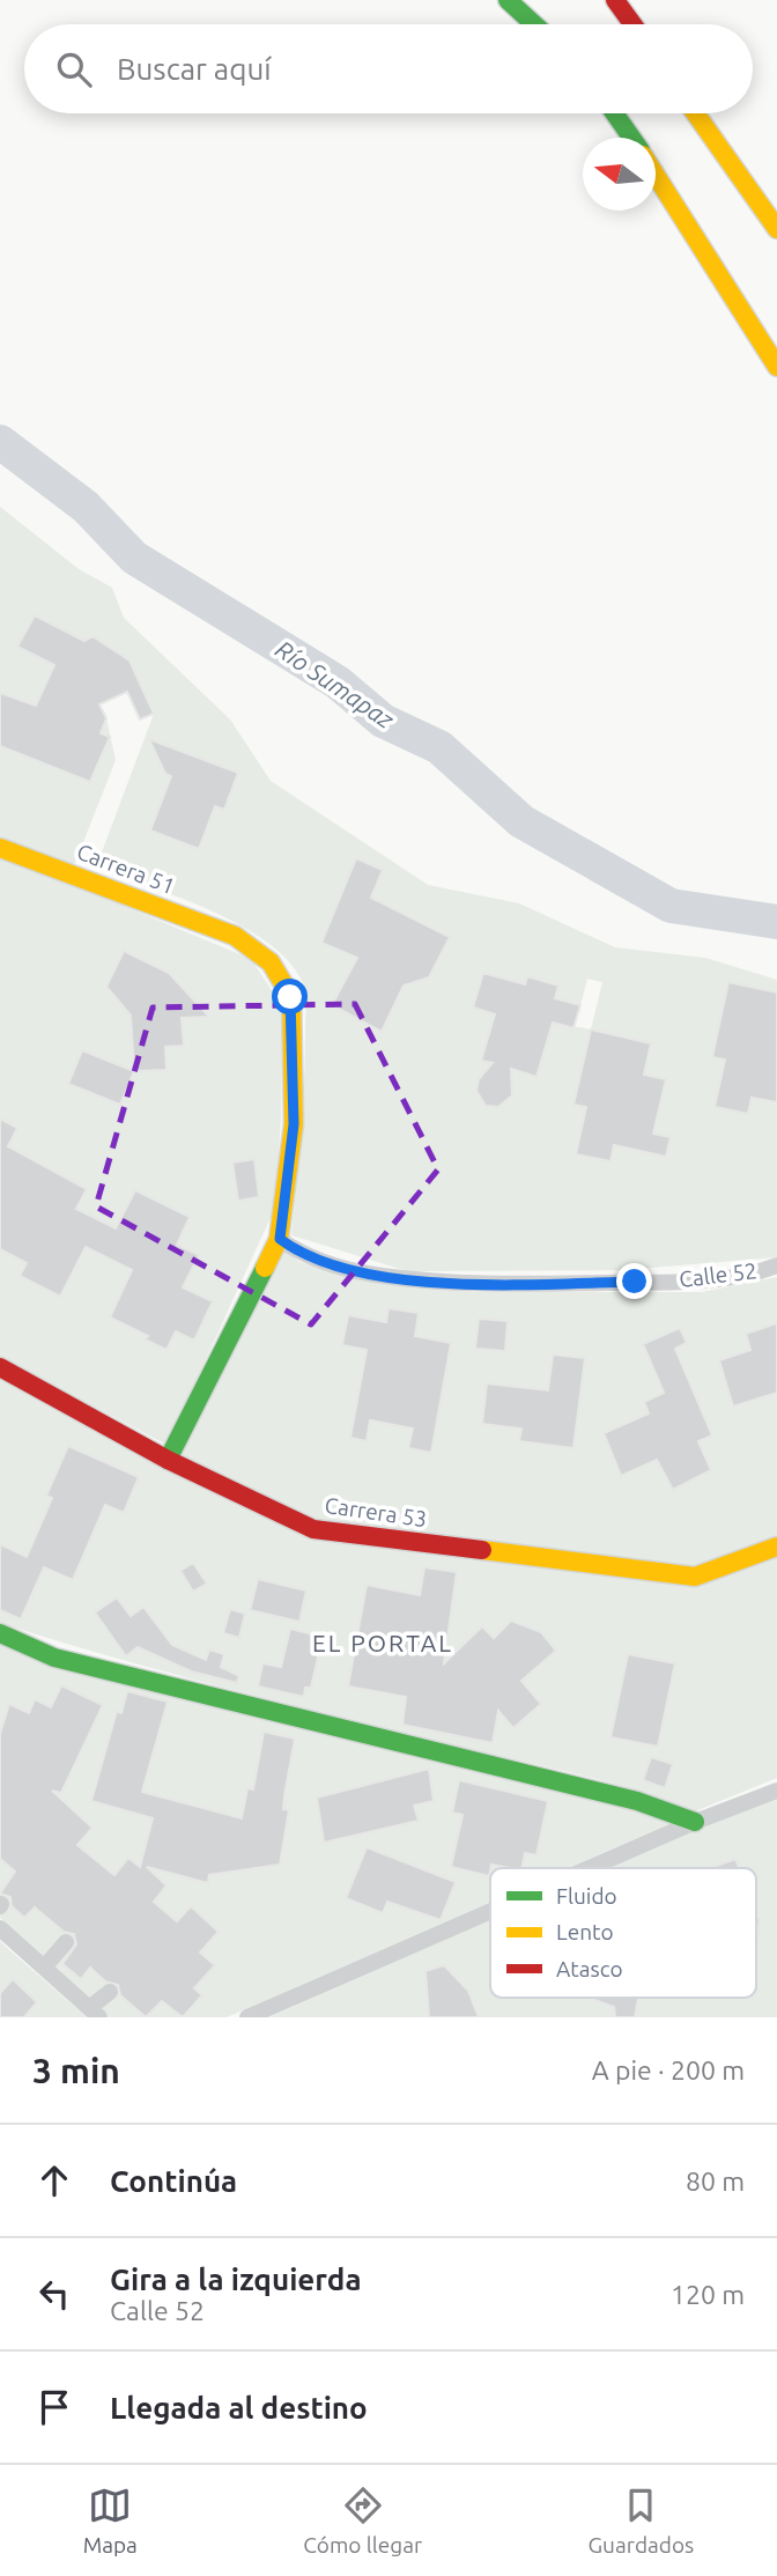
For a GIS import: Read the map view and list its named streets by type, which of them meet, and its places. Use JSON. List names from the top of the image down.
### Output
{
  "streets": {
    "main road": ["Carrera 51", "Carrera 53"],
    "street": ["Calle 52"]
  },
  "crossings": [
    ["Carrera 51", "Calle 52"]
  ],
  "districts": ["EL PORTAL"],
  "water": ["Río Sumapaz"],
  "legend": ["Fluido", "Lento", "Atasco"],
  "north": "left",
  "page": {
    "search": "Buscar aquí",
    "heading": ["3 min", "A pie · 200 m"],
    "list": [
      ["Continúa", "80 m"],
      ["Gira a la izquierda", "Calle 52", "120 m"],
      "Llegada al destino"
    ],
    "nav": ["Mapa", "Cómo llegar", "Guardados"]
  }
}
